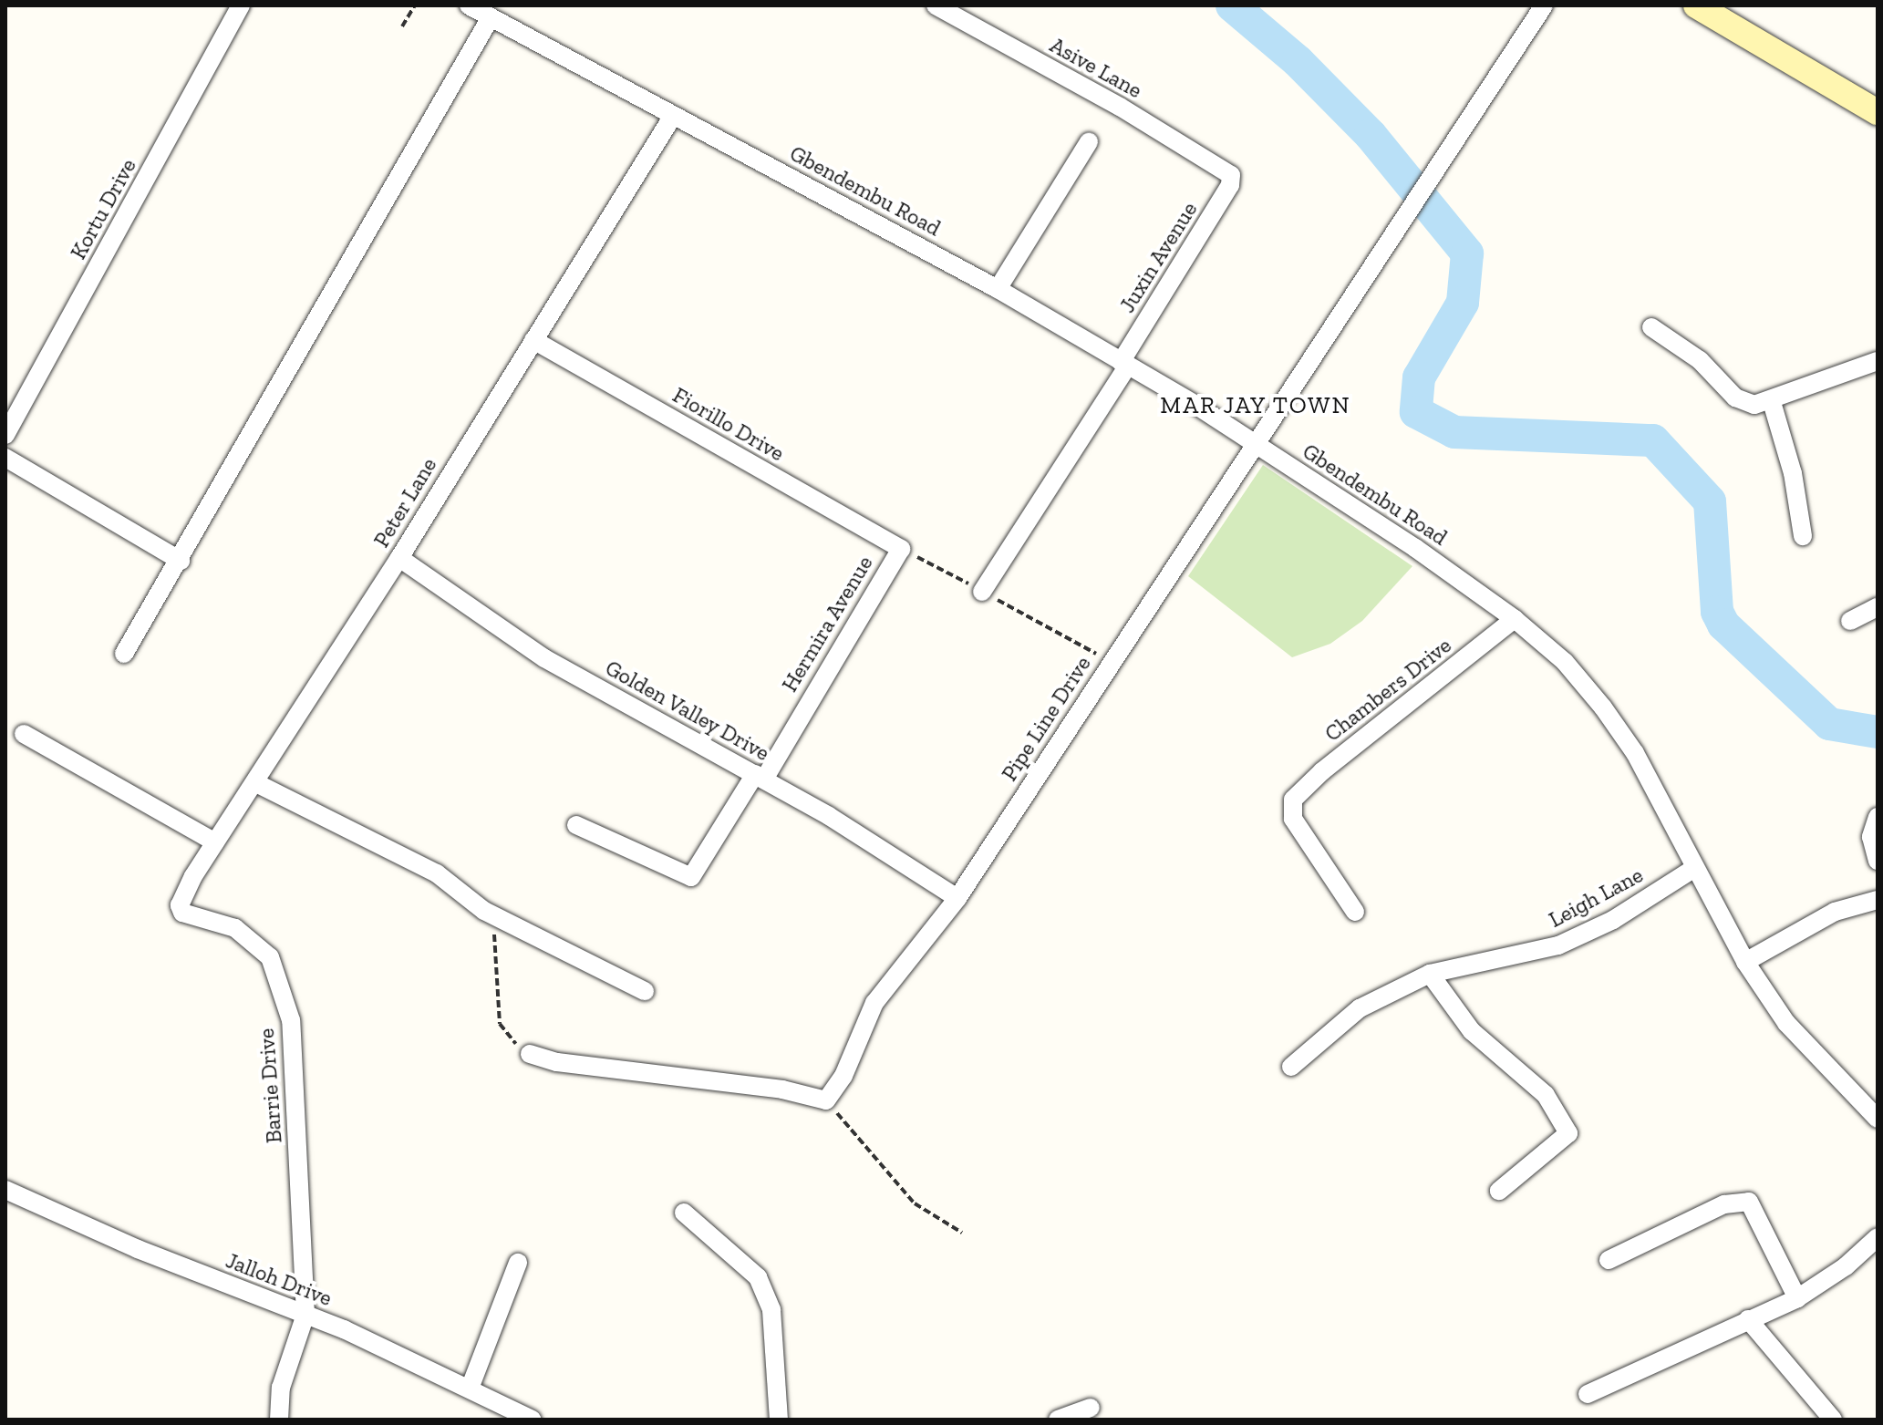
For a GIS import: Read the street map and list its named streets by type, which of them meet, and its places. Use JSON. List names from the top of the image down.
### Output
{
  "streets": {
    "street": [
      "Asive Lane",
      "Gbendembu Road",
      "Kortu Drive",
      "Juxin Avenue",
      "Fiorillo Drive",
      "Peter Lane",
      "Hermira Avenue",
      "Chambers Drive",
      "Golden Valley Drive",
      "Pipe Line Drive",
      "Leigh Lane",
      "Barrie Drive",
      "Jalloh Drive"
    ]
  },
  "crossings": [
    ["Asive Lane", "Juxin Avenue"],
    ["Gbendembu Road", "Juxin Avenue"],
    ["Gbendembu Road", "Peter Lane"],
    ["Gbendembu Road", "Chambers Drive"],
    ["Gbendembu Road", "Pipe Line Drive"],
    ["Gbendembu Road", "Leigh Lane"],
    ["Fiorillo Drive", "Peter Lane"],
    ["Fiorillo Drive", "Hermira Avenue"],
    ["Peter Lane", "Golden Valley Drive"],
    ["Peter Lane", "Barrie Drive"],
    ["Hermira Avenue", "Golden Valley Drive"],
    ["Hermira Avenue", "Pipe Line Drive"],
    ["Golden Valley Drive", "Pipe Line Drive"],
    ["Barrie Drive", "Jalloh Drive"]
  ],
  "districts": ["MAR JAY TOWN"]
}
